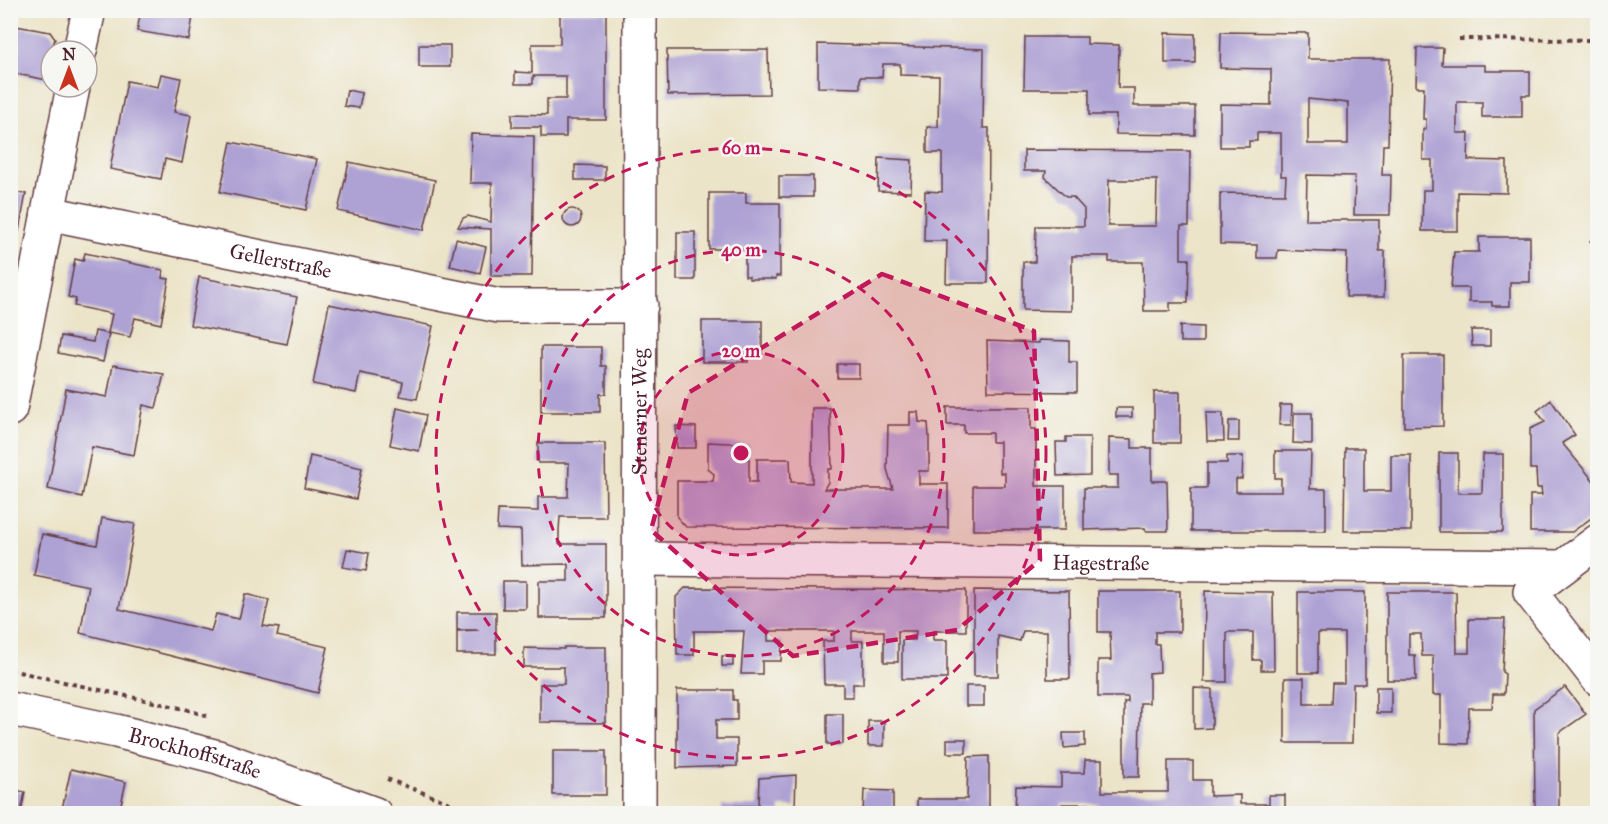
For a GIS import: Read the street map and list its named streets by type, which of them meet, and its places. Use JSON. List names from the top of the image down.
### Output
{
  "streets": {
    "street": [
      "Gellerstraße",
      "Stenerner Weg",
      "Hagestraße",
      "Brockhoffstraße"
    ]
  },
  "crossings": [
    ["Gellerstraße", "Stenerner Weg"],
    ["Stenerner Weg", "Hagestraße"]
  ],
  "north": "top",
  "rings": ["60 m", "40 m", "20 m"]
}
